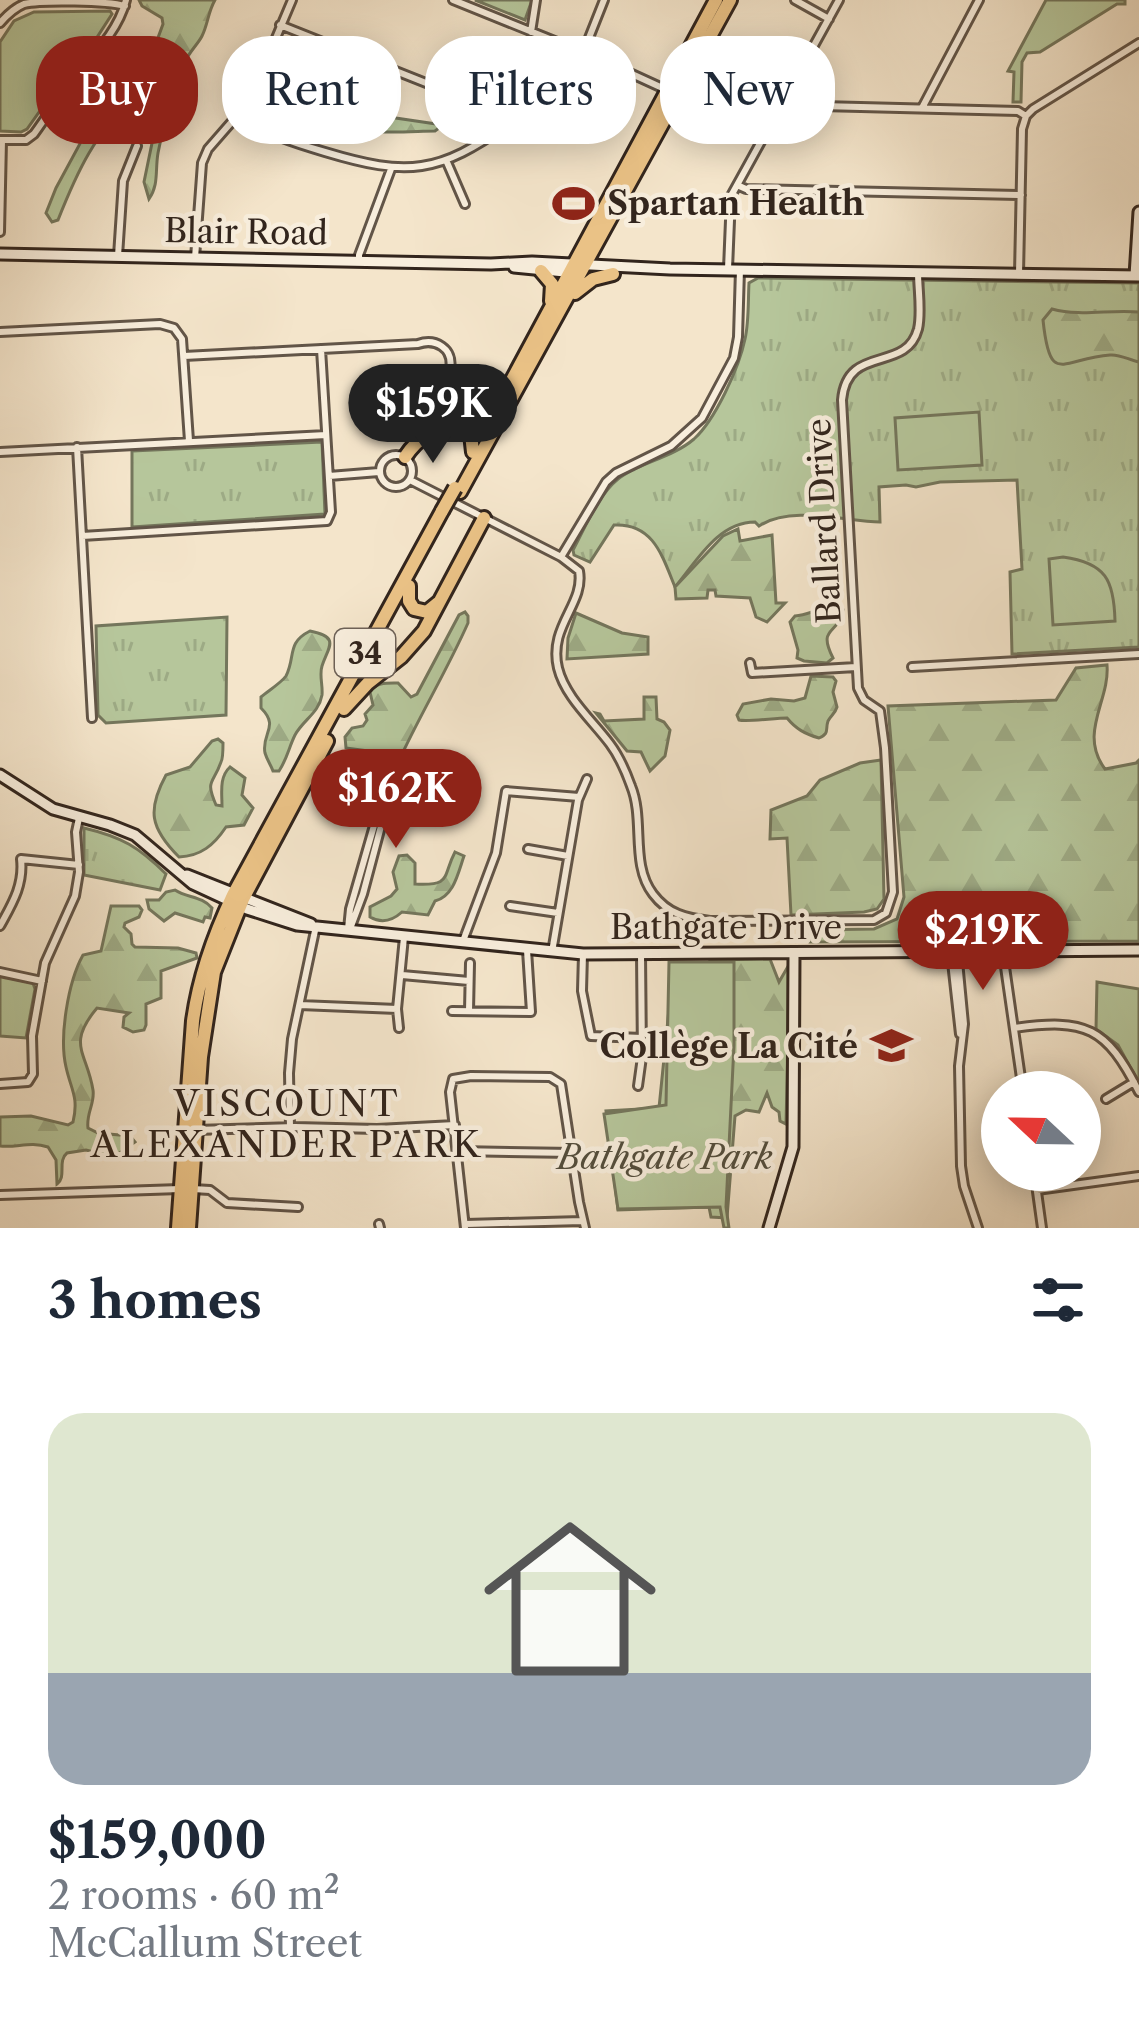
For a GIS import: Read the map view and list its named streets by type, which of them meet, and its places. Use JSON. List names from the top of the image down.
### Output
{
  "streets": {
    "main road": ["34"],
    "street": ["Blair Road", "Ballard Drive", "Bathgate Drive"]
  },
  "crossings": [
    ["Blair Road", "Ballard Drive"],
    ["Blair Road", "34"],
    ["34", "Bathgate Drive"]
  ],
  "districts": ["VISCOUNT ALEXANDER PARK"],
  "parks": ["Bathgate Park"],
  "places": {
    "sports": ["Spartan Health"],
    "school or university": ["Collège La Cité"]
  },
  "north": "left",
  "page": {
    "chip": [
      "Buy",
      "Rent",
      "Filters",
      "New"
    ],
    "price": ["$159K", "$162K", "$219K"],
    "heading": "3 homes",
    "list": [
      {
        "name": "$159,000",
        "note": "2 rooms · 60 m² · McCallum Street"
      }
    ]
  }
}
